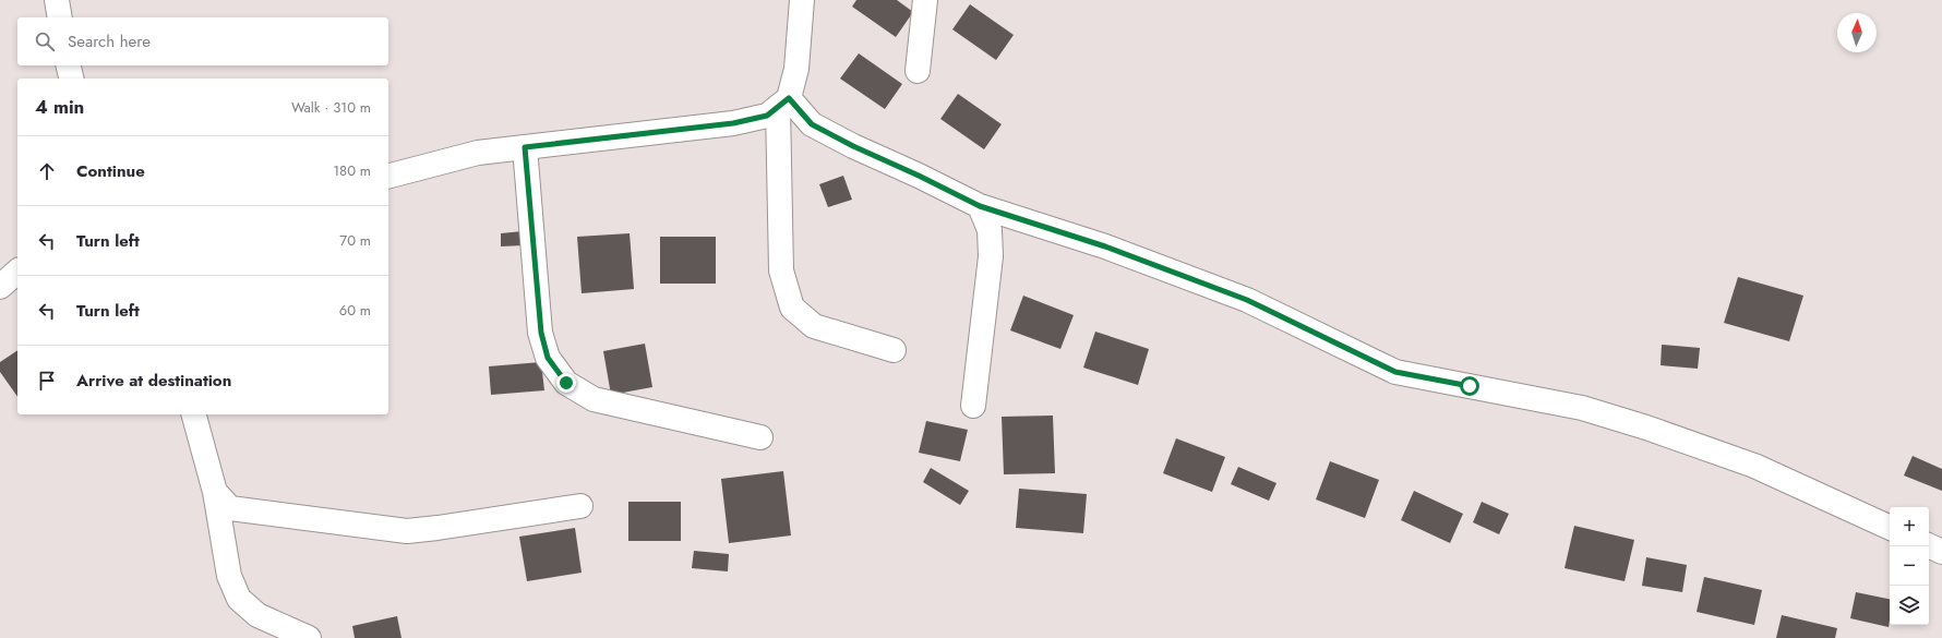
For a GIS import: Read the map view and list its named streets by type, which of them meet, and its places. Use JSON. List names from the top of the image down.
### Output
{
  "north": "top",
  "page": {
    "search": "Search here",
    "heading": ["4 min", "Walk · 310 m"],
    "list": [
      ["Continue", "180 m"],
      ["Turn left", "70 m"],
      ["Turn left", "60 m"],
      "Arrive at destination"
    ],
    "map_buttons": ["+", "−"]
  }
}
